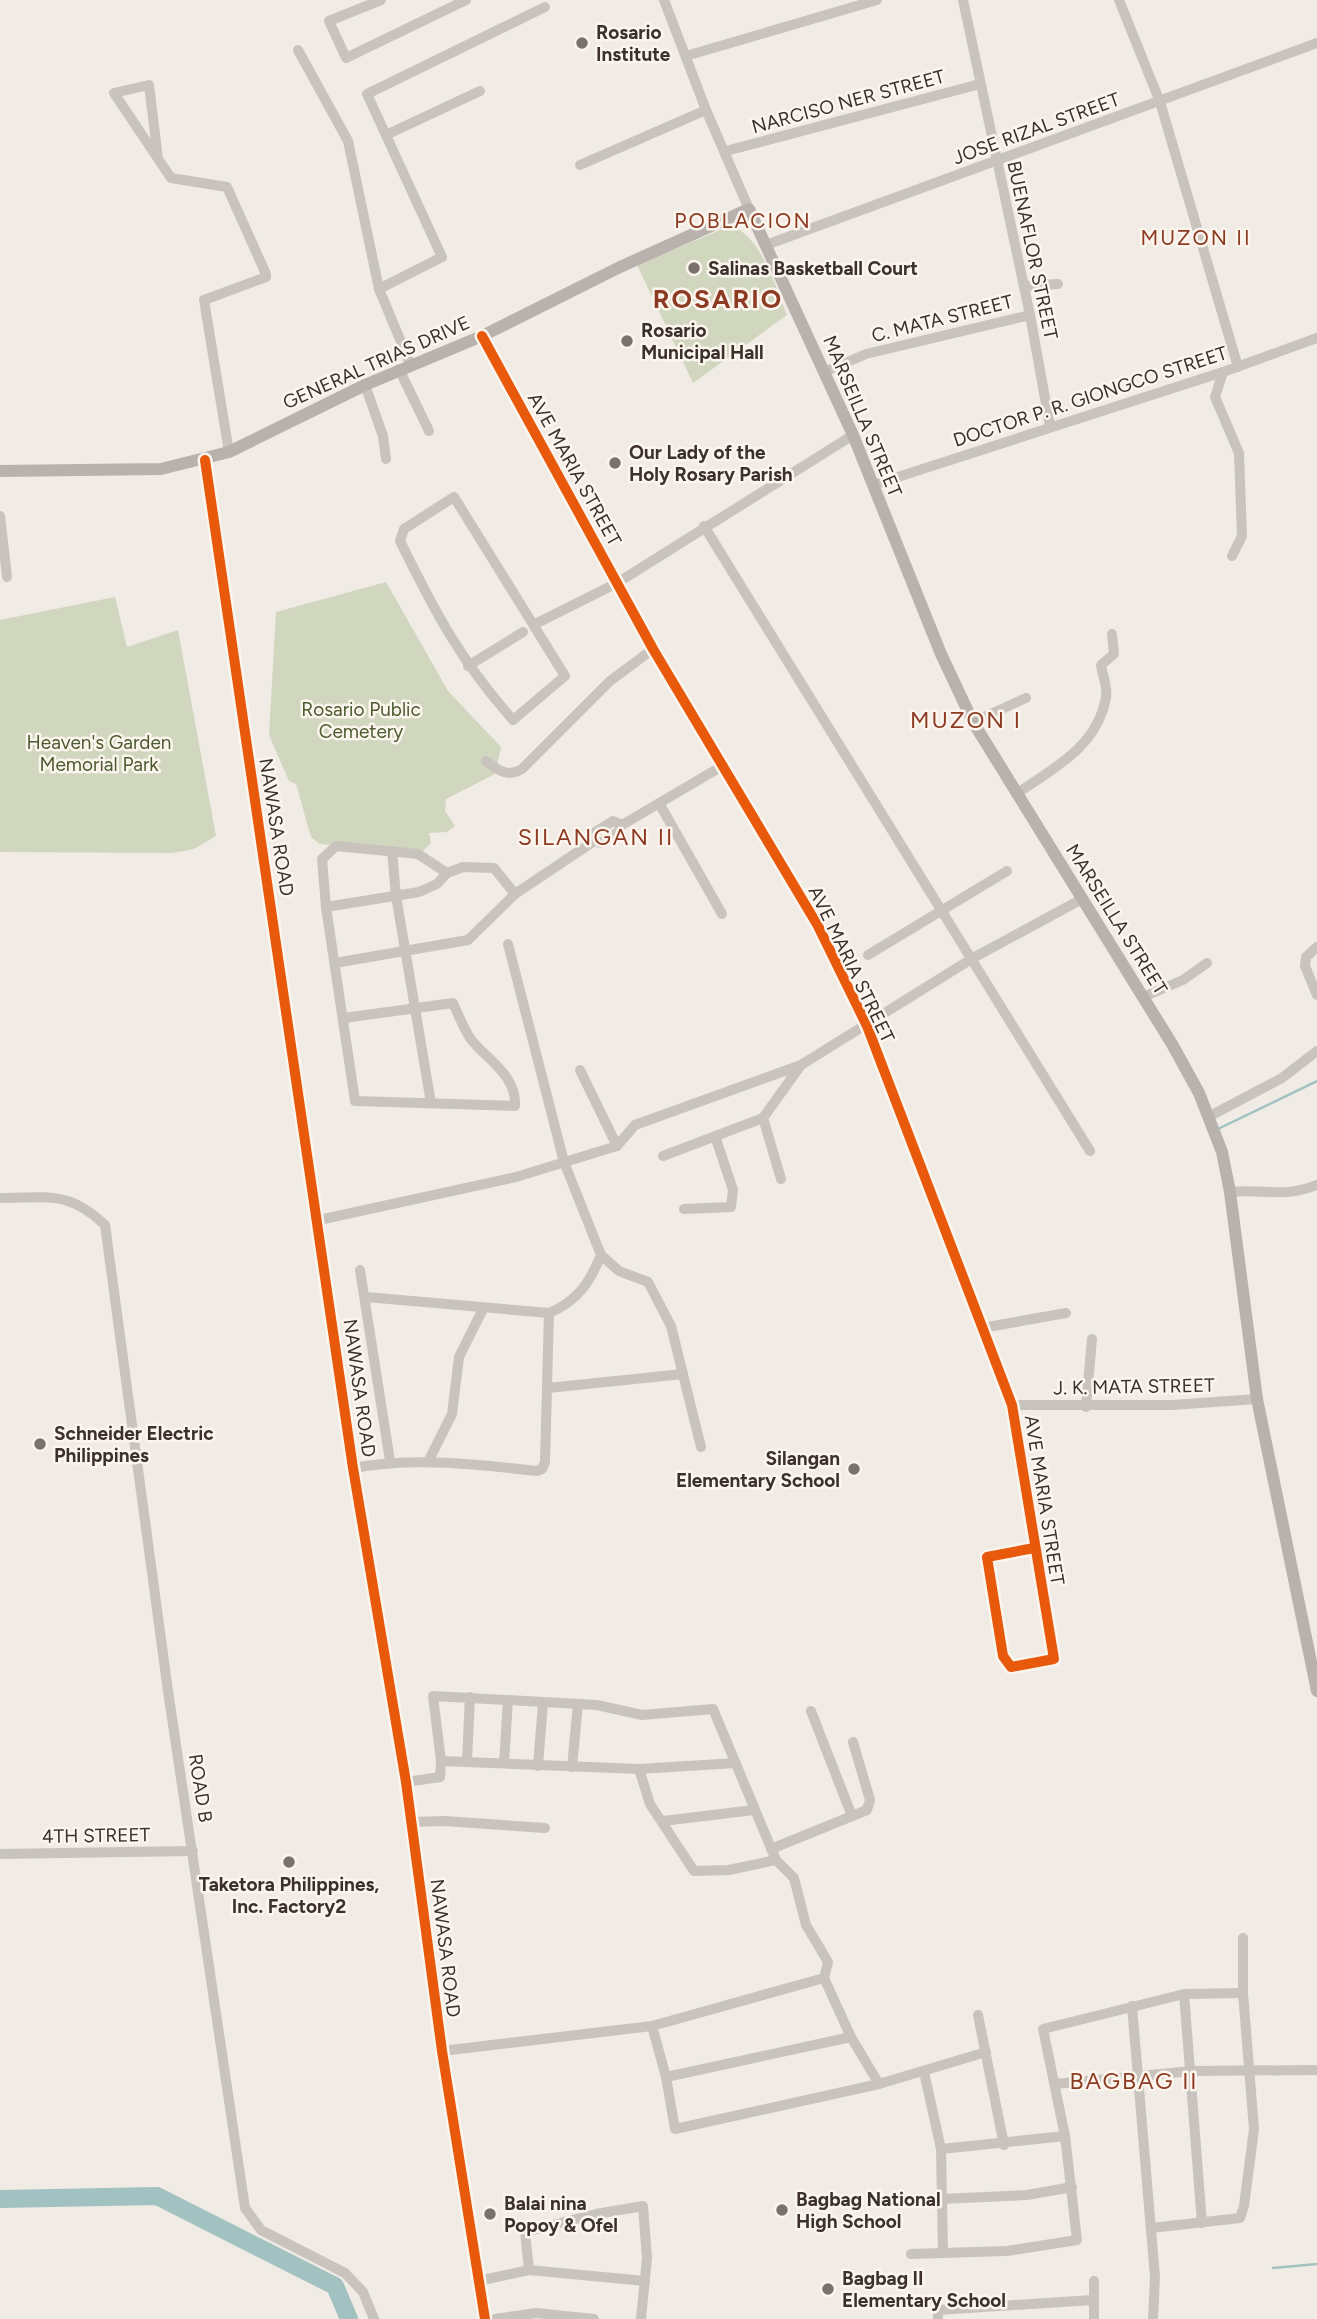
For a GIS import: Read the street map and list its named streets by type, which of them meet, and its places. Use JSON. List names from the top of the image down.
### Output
{
  "streets": {
    "main road": ["GENERAL TRIAS DRIVE", "MARSEILLA STREET"],
    "street": [
      "NARCISO NER STREET",
      "JOSE RIZAL STREET",
      "BUENAFLOR STREET",
      "C. MATA STREET",
      "DOCTOR P. R. GIONGCO STREET",
      "AVE MARIA STREET",
      "NAWASA ROAD",
      "J. K. MATA STREET",
      "ROAD B",
      "4TH STREET"
    ]
  },
  "crossings": [
    ["NARCISO NER STREET", "BUENAFLOR STREET"],
    ["JOSE RIZAL STREET", "BUENAFLOR STREET"],
    ["JOSE RIZAL STREET", "MARSEILLA STREET"],
    ["BUENAFLOR STREET", "C. MATA STREET"],
    ["BUENAFLOR STREET", "DOCTOR P. R. GIONGCO STREET"],
    ["C. MATA STREET", "MARSEILLA STREET"],
    ["GENERAL TRIAS DRIVE", "MARSEILLA STREET"],
    ["GENERAL TRIAS DRIVE", "AVE MARIA STREET"],
    ["GENERAL TRIAS DRIVE", "NAWASA ROAD"],
    ["DOCTOR P. R. GIONGCO STREET", "MARSEILLA STREET"],
    ["MARSEILLA STREET", "J. K. MATA STREET"],
    ["AVE MARIA STREET", "J. K. MATA STREET"],
    ["ROAD B", "4TH STREET"]
  ],
  "districts": [
    "POBLACION",
    "MUZON II",
    "ROSARIO",
    "MUZON I",
    "SILANGAN II",
    "BAGBAG II"
  ],
  "parks": ["Rosario Public Cemetery", "Heaven's Garden Memorial Park"],
  "places": [
    "Rosario Institute",
    "Salinas Basketball Court",
    "Rosario Municipal Hall",
    "Our Lady of the Holy Rosary Parish",
    "Schneider Electric Philippines",
    "Silangan Elementary School",
    "Taketora Philippines, Inc. Factory2",
    "Bagbag National High School",
    "Balai nina Popoy & Ofel",
    "Bagbag II Elementary School"
  ]
}
